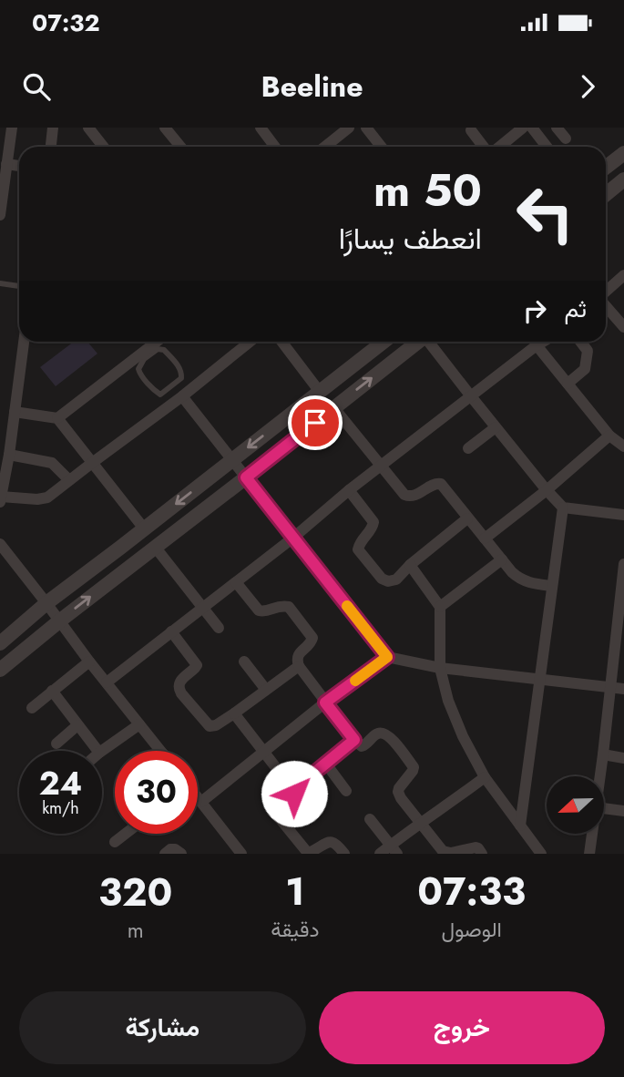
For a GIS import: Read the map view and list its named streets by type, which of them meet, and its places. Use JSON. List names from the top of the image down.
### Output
{
  "north": "left",
  "page": {
    "status": "07:32",
    "header": "Beeline",
    "turn": ["50 m", "انعطف يسارًا"],
    "then": "ثم",
    "speed": "24 km/h",
    "limit": "30",
    "eta": [
      "07:33",
      "الوصول",
      "1",
      "دقيقة",
      "320",
      "m"
    ],
    "buttons": ["خروج", "مشاركة"]
  }
}
